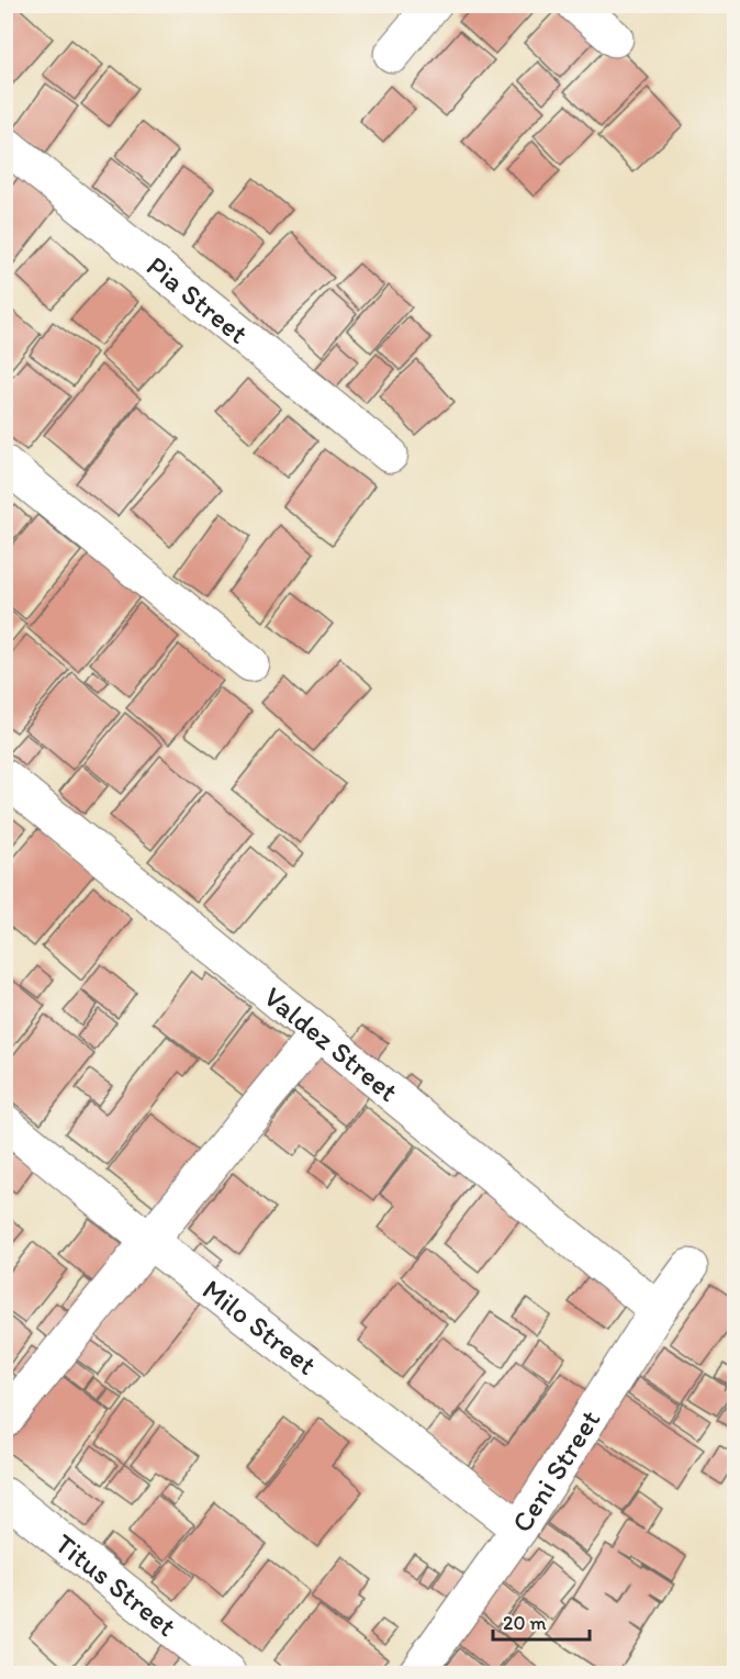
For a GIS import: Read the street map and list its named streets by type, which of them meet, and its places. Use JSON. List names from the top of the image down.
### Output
{
  "streets": {
    "street": [
      "Pia Street",
      "Valdez Street",
      "Milo Street",
      "Ceni Street",
      "Titus Street"
    ]
  },
  "crossings": [
    ["Valdez Street", "Ceni Street"],
    ["Milo Street", "Ceni Street"]
  ],
  "scale_bar": "20 m"
}
